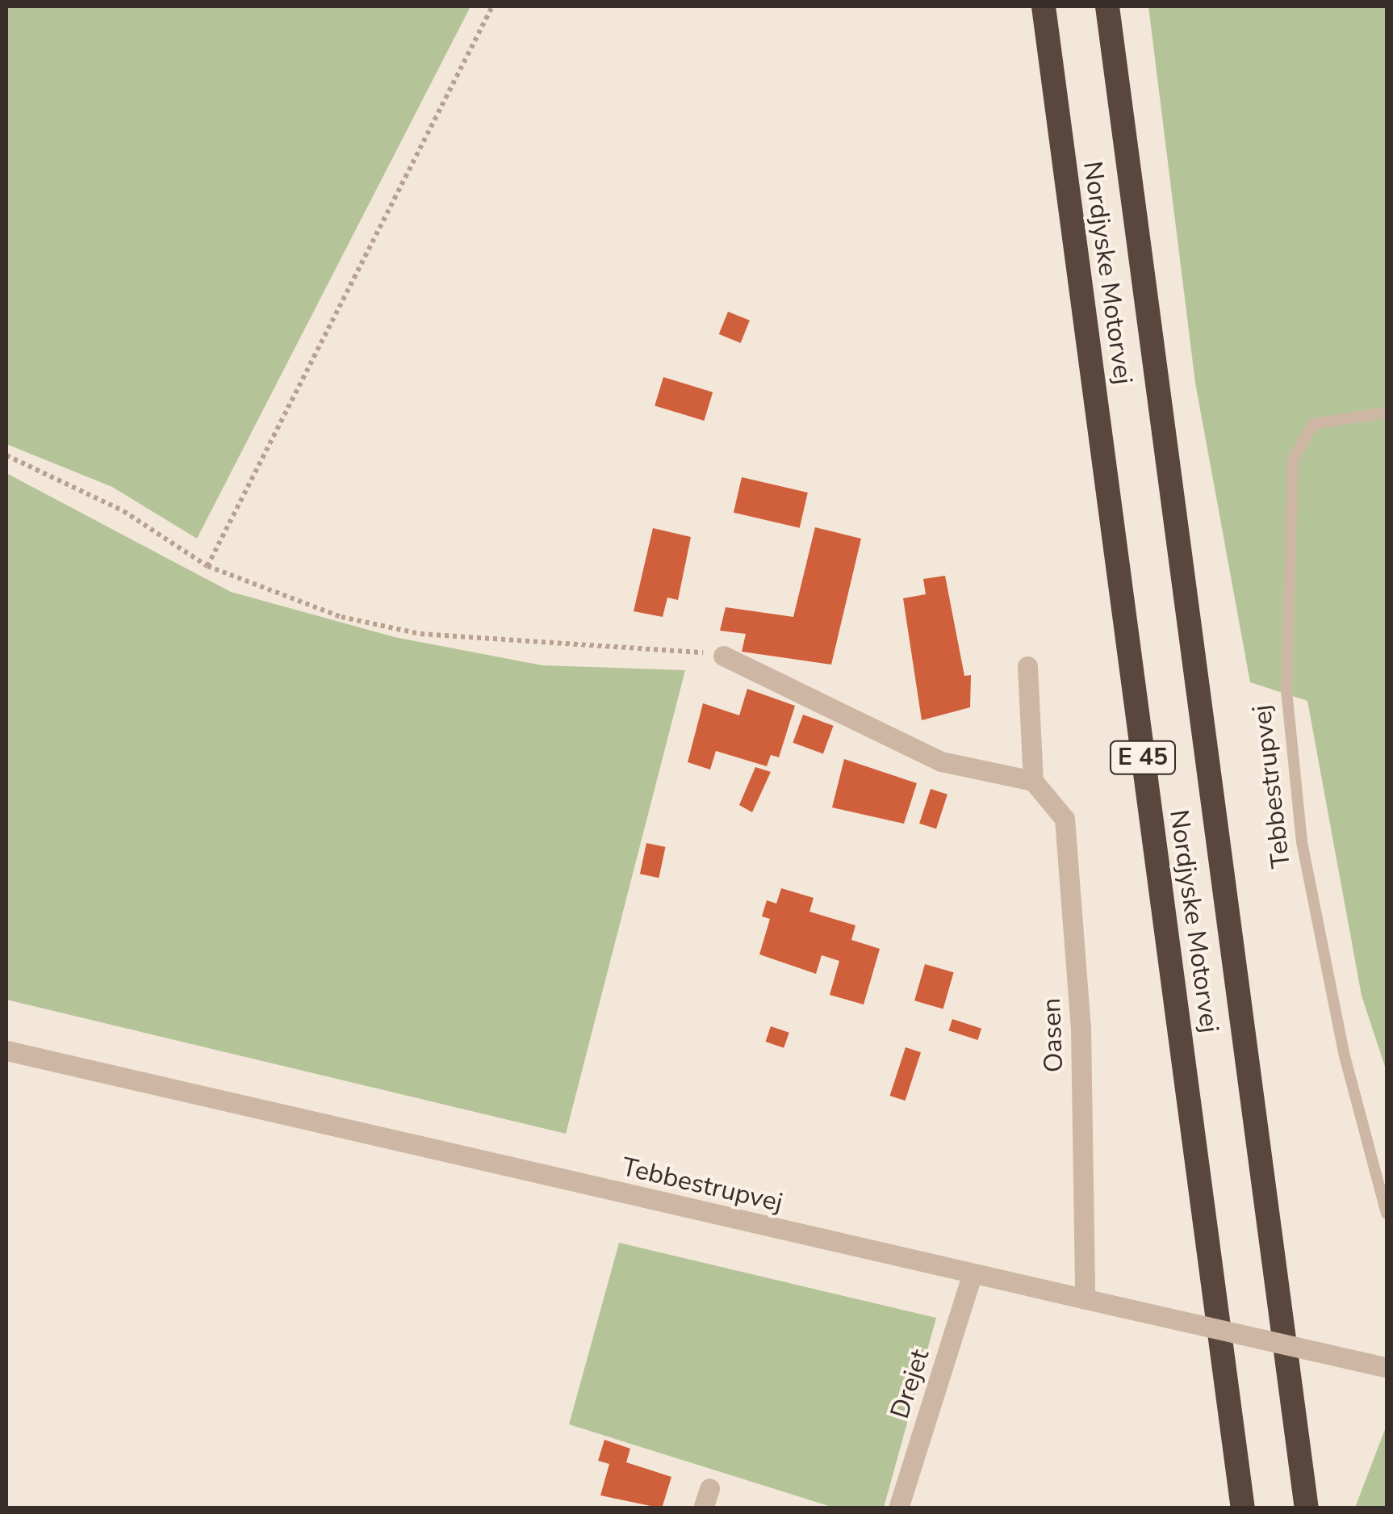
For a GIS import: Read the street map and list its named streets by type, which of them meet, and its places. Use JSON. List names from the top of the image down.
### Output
{
  "streets": {
    "highway": ["Nordjyske Motorvej", "E 45"],
    "street": ["Tebbestrupvej", "Oasen", "Drejet"]
  },
  "crossings": [
    ["Tebbestrupvej", "Oasen"],
    ["Tebbestrupvej", "Drejet"]
  ]
}
